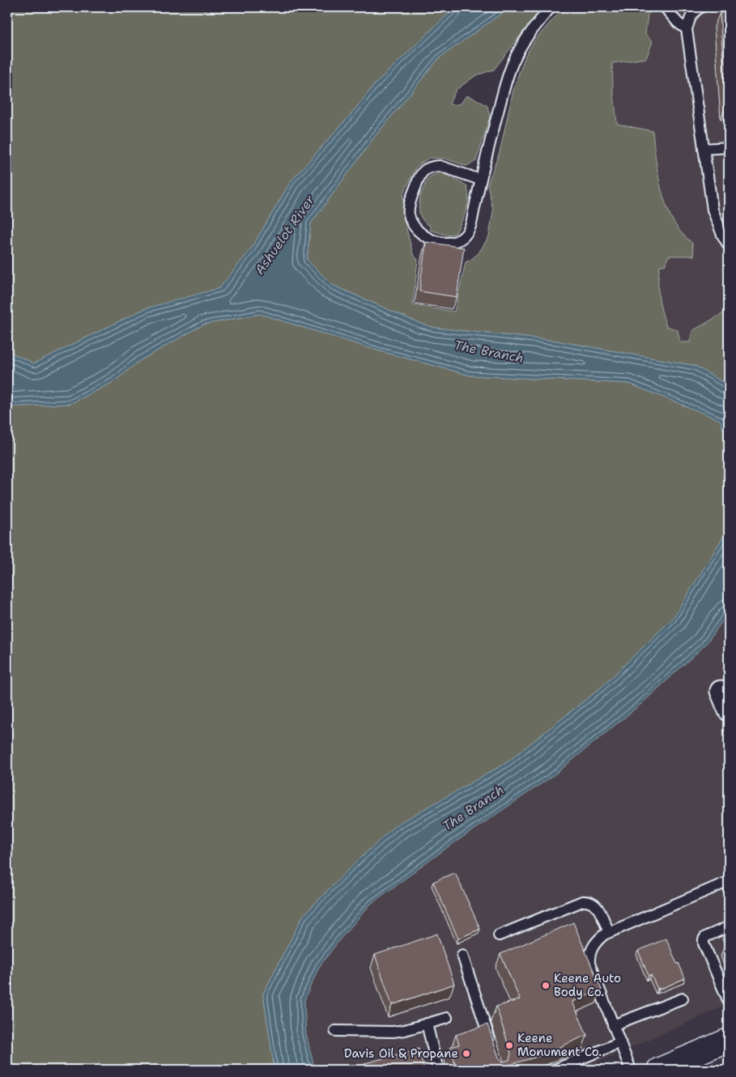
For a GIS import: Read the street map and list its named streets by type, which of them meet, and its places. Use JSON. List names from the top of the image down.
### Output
{
  "water": ["Ashuelot River", "The Branch"],
  "places": ["Keene Auto Body Co.", "Keene Monument Co.", "Davis Oil & Propane"]
}
